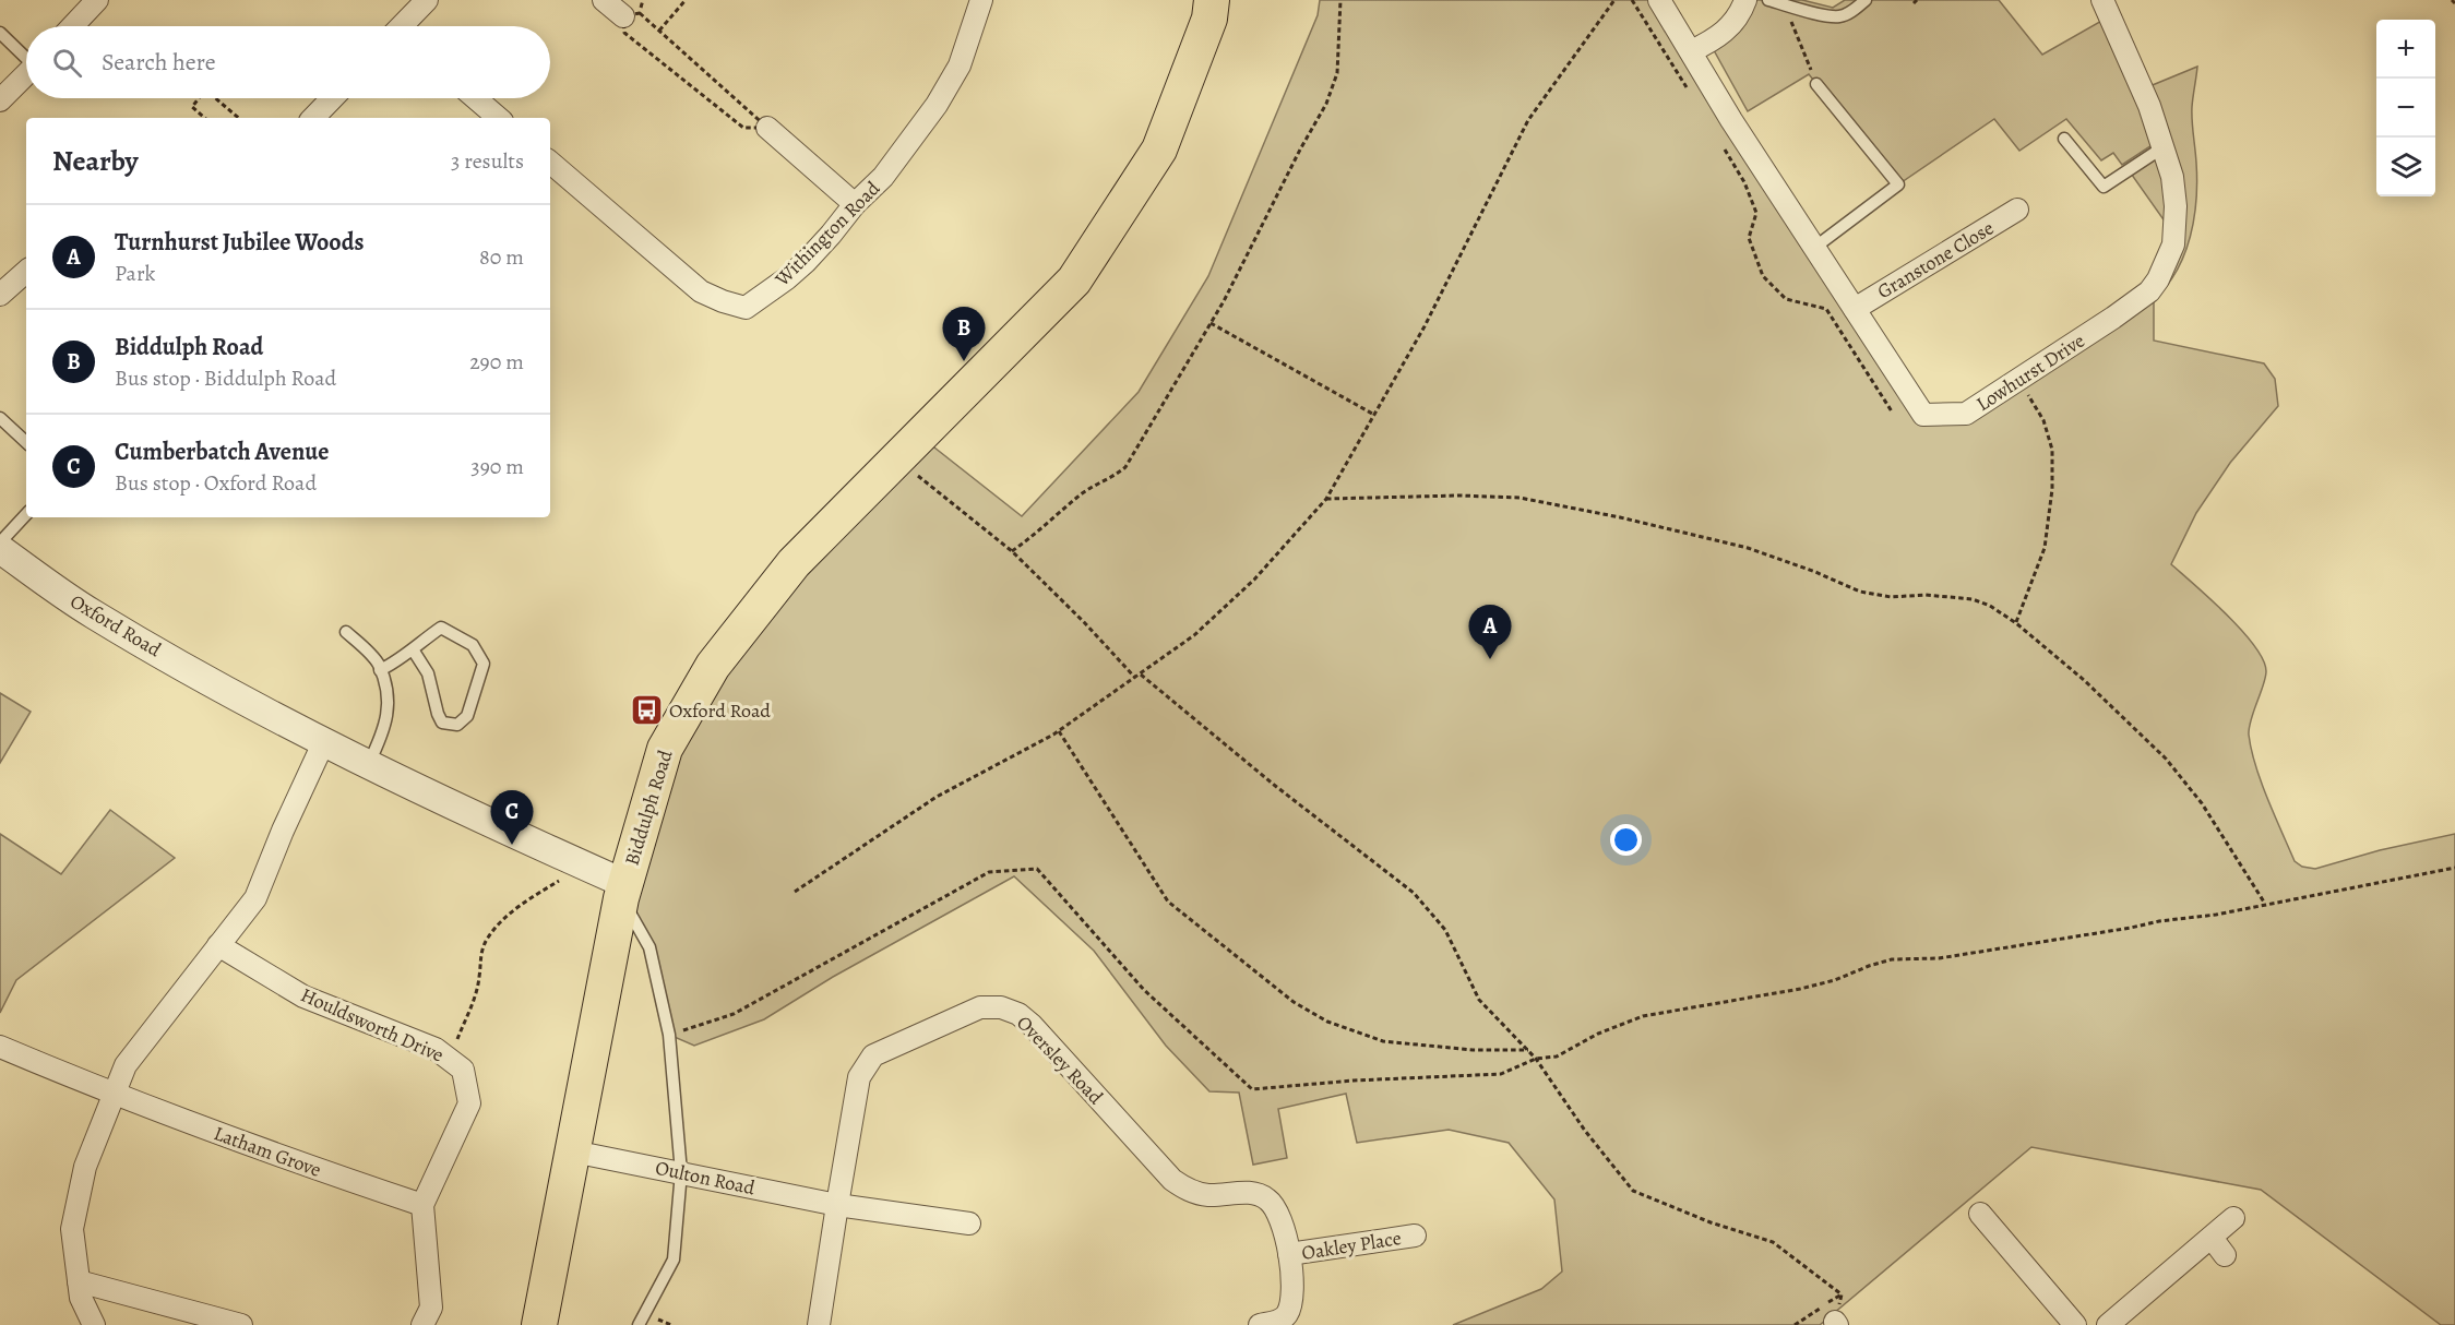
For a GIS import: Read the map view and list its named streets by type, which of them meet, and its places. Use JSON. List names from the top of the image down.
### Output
{
  "streets": {
    "main road": ["Biddulph Road"],
    "street": [
      "Withington Road",
      "Granstone Close",
      "Lowhurst Drive",
      "Oxford Road",
      "Houldsworth Drive",
      "Oversley Road",
      "Latham Grove",
      "Oulton Road",
      "Oakley Place"
    ]
  },
  "crossings": [
    ["Granstone Close", "Lowhurst Drive"],
    ["Oxford Road", "Biddulph Road"],
    ["Biddulph Road", "Oulton Road"],
    ["Houldsworth Drive", "Latham Grove"],
    ["Oversley Road", "Oulton Road"],
    ["Oversley Road", "Oakley Place"]
  ],
  "places": {
    "bus stop": ["Oxford Road"]
  },
  "page": {
    "map_buttons": ["+", "−"],
    "search": "Search here",
    "heading": ["Nearby", "3 results"],
    "list": [
      {
        "mark": "A",
        "name": "Turnhurst Jubilee Woods",
        "note": "Park",
        "value": "80 m"
      },
      {
        "mark": "B",
        "name": "Biddulph Road",
        "note": "Bus stop · Biddulph Road",
        "value": "290 m"
      },
      {
        "mark": "C",
        "name": "Cumberbatch Avenue",
        "note": "Bus stop · Oxford Road",
        "value": "390 m"
      }
    ],
    "pins": ["B", "A", "C"]
  }
}
